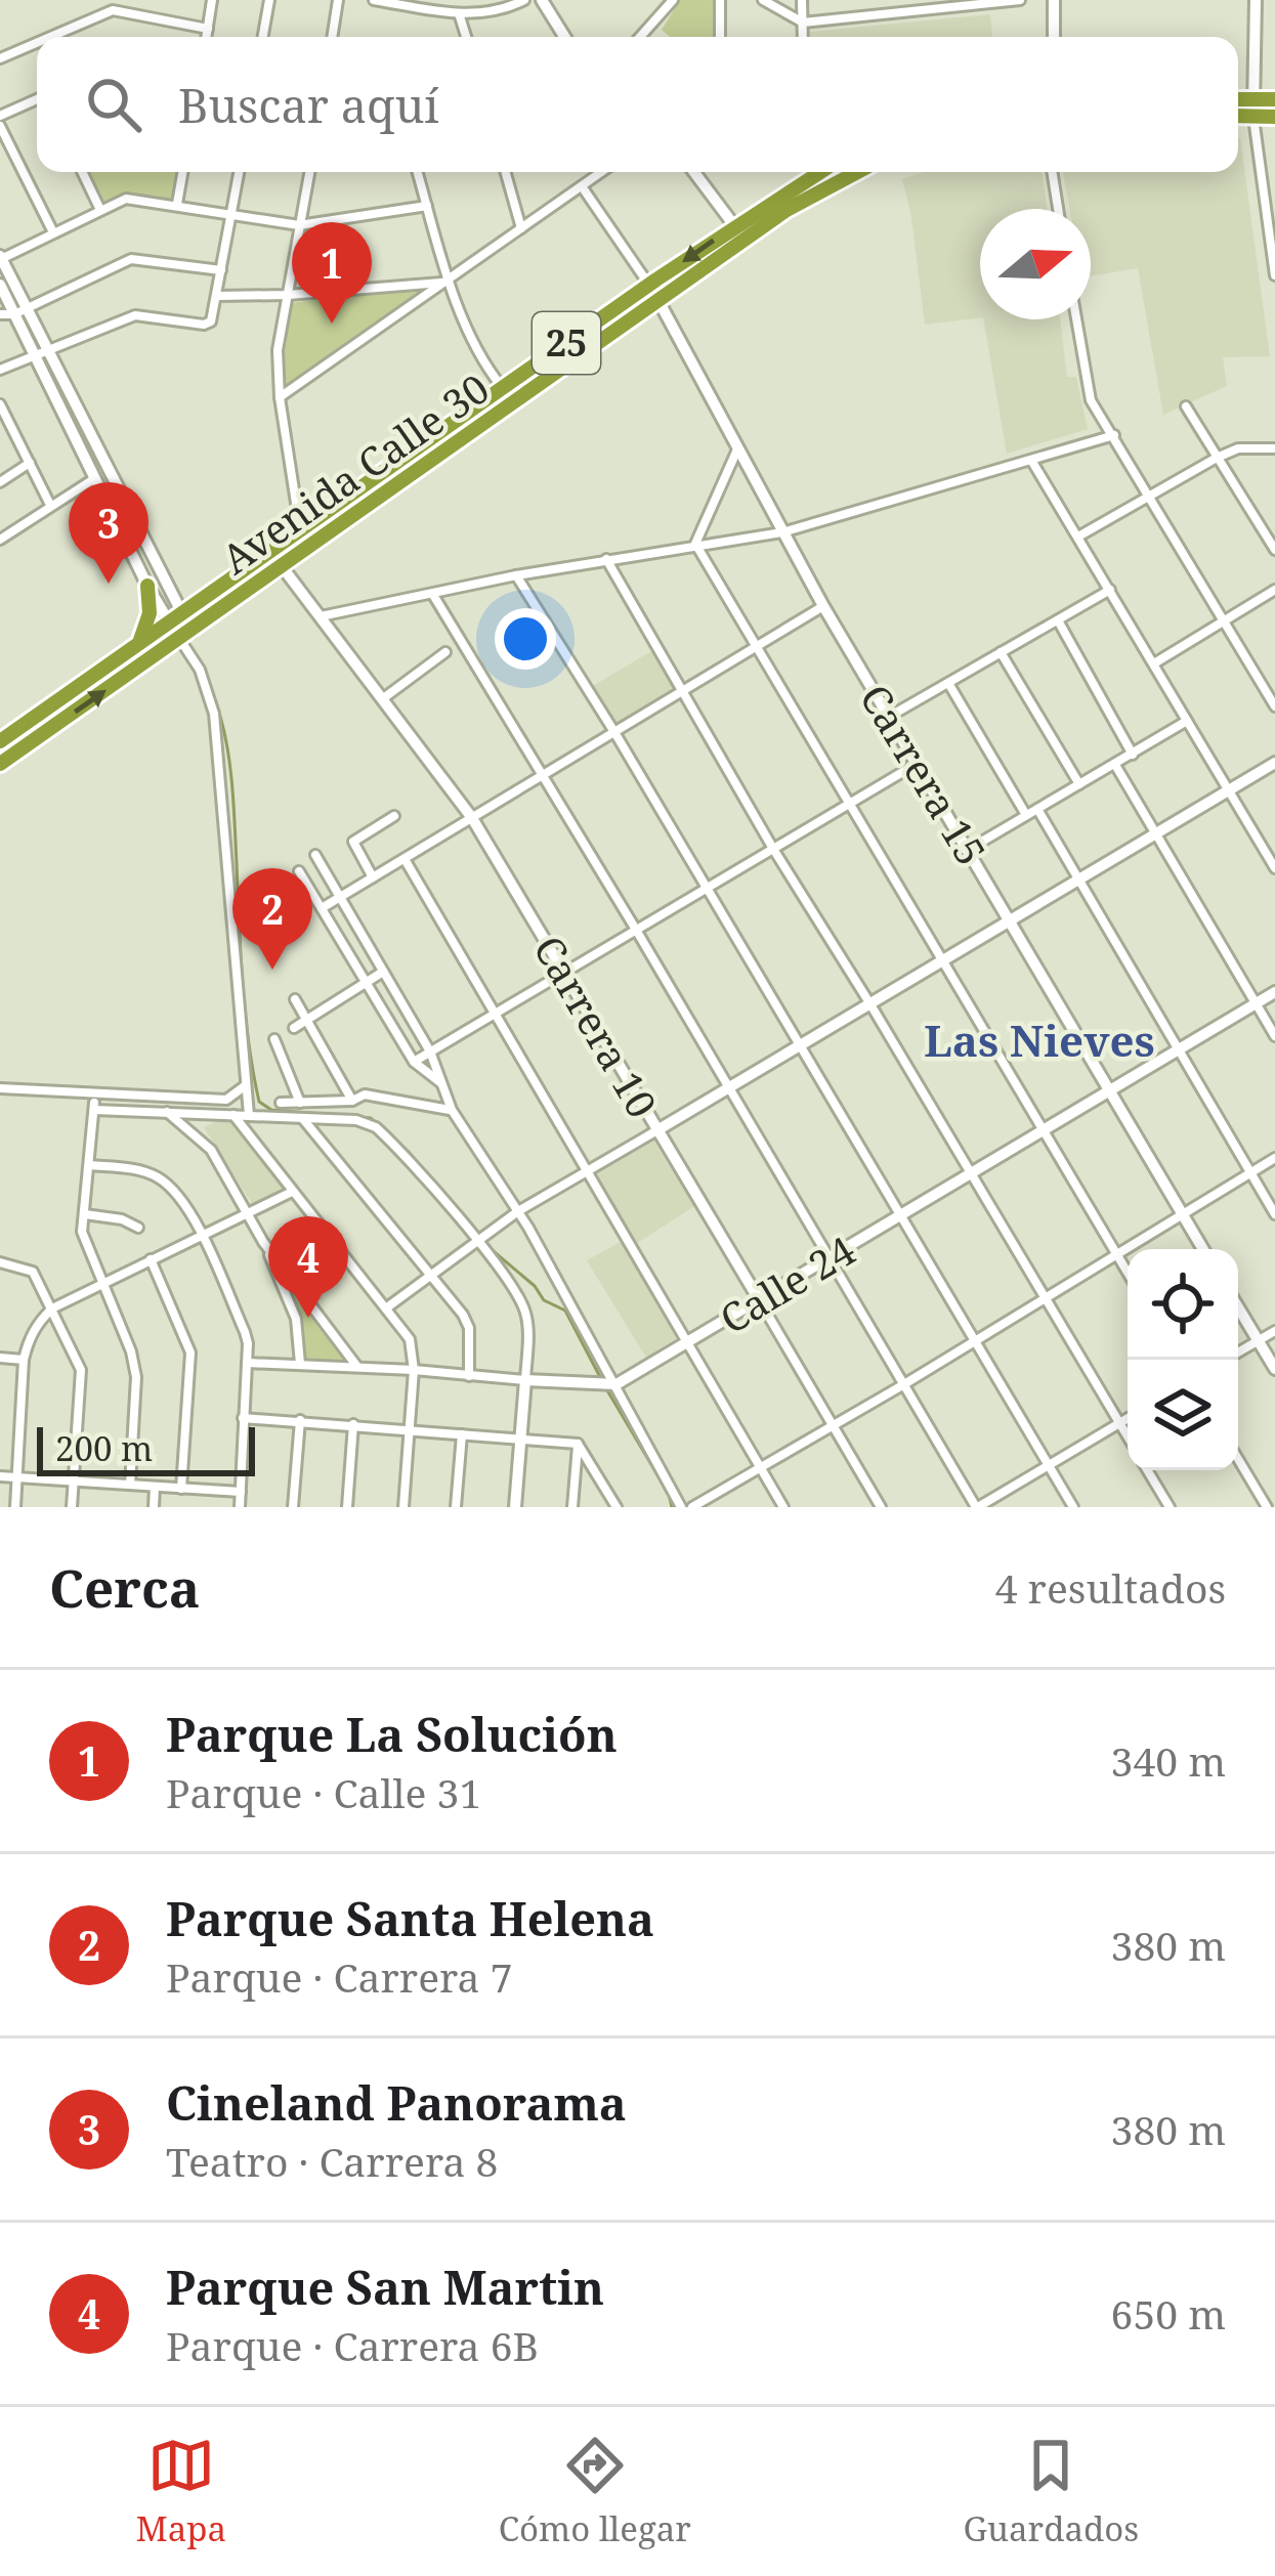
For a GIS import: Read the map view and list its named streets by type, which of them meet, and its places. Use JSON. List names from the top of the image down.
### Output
{
  "streets": {
    "highway": ["25", "Avenida Calle 30"],
    "street": ["Carrera 15", "Carrera 10", "Calle 24"]
  },
  "crossings": [
    ["Avenida Calle 30", "Carrera 15"],
    ["Avenida Calle 30", "Carrera 10"],
    ["Carrera 15", "Calle 24"],
    ["Carrera 10", "Calle 24"]
  ],
  "districts": ["Las Nieves"],
  "scale_bar": "200 m",
  "north": "right",
  "page": {
    "search": "Buscar aquí",
    "pins": [
      "1",
      "3",
      "2",
      "4"
    ],
    "scale": "200 m",
    "heading": ["Cerca", "4 resultados"],
    "list": [
      {
        "mark": "1",
        "name": "Parque La Solución",
        "note": "Parque · Calle 31",
        "value": "340 m"
      },
      {
        "mark": "2",
        "name": "Parque Santa Helena",
        "note": "Parque · Carrera 7",
        "value": "380 m"
      },
      {
        "mark": "3",
        "name": "Cineland Panorama",
        "note": "Teatro · Carrera 8",
        "value": "380 m"
      },
      {
        "mark": "4",
        "name": "Parque San Martin",
        "note": "Parque · Carrera 6B",
        "value": "650 m"
      }
    ],
    "nav": ["Mapa", "Cómo llegar", "Guardados"]
  }
}
